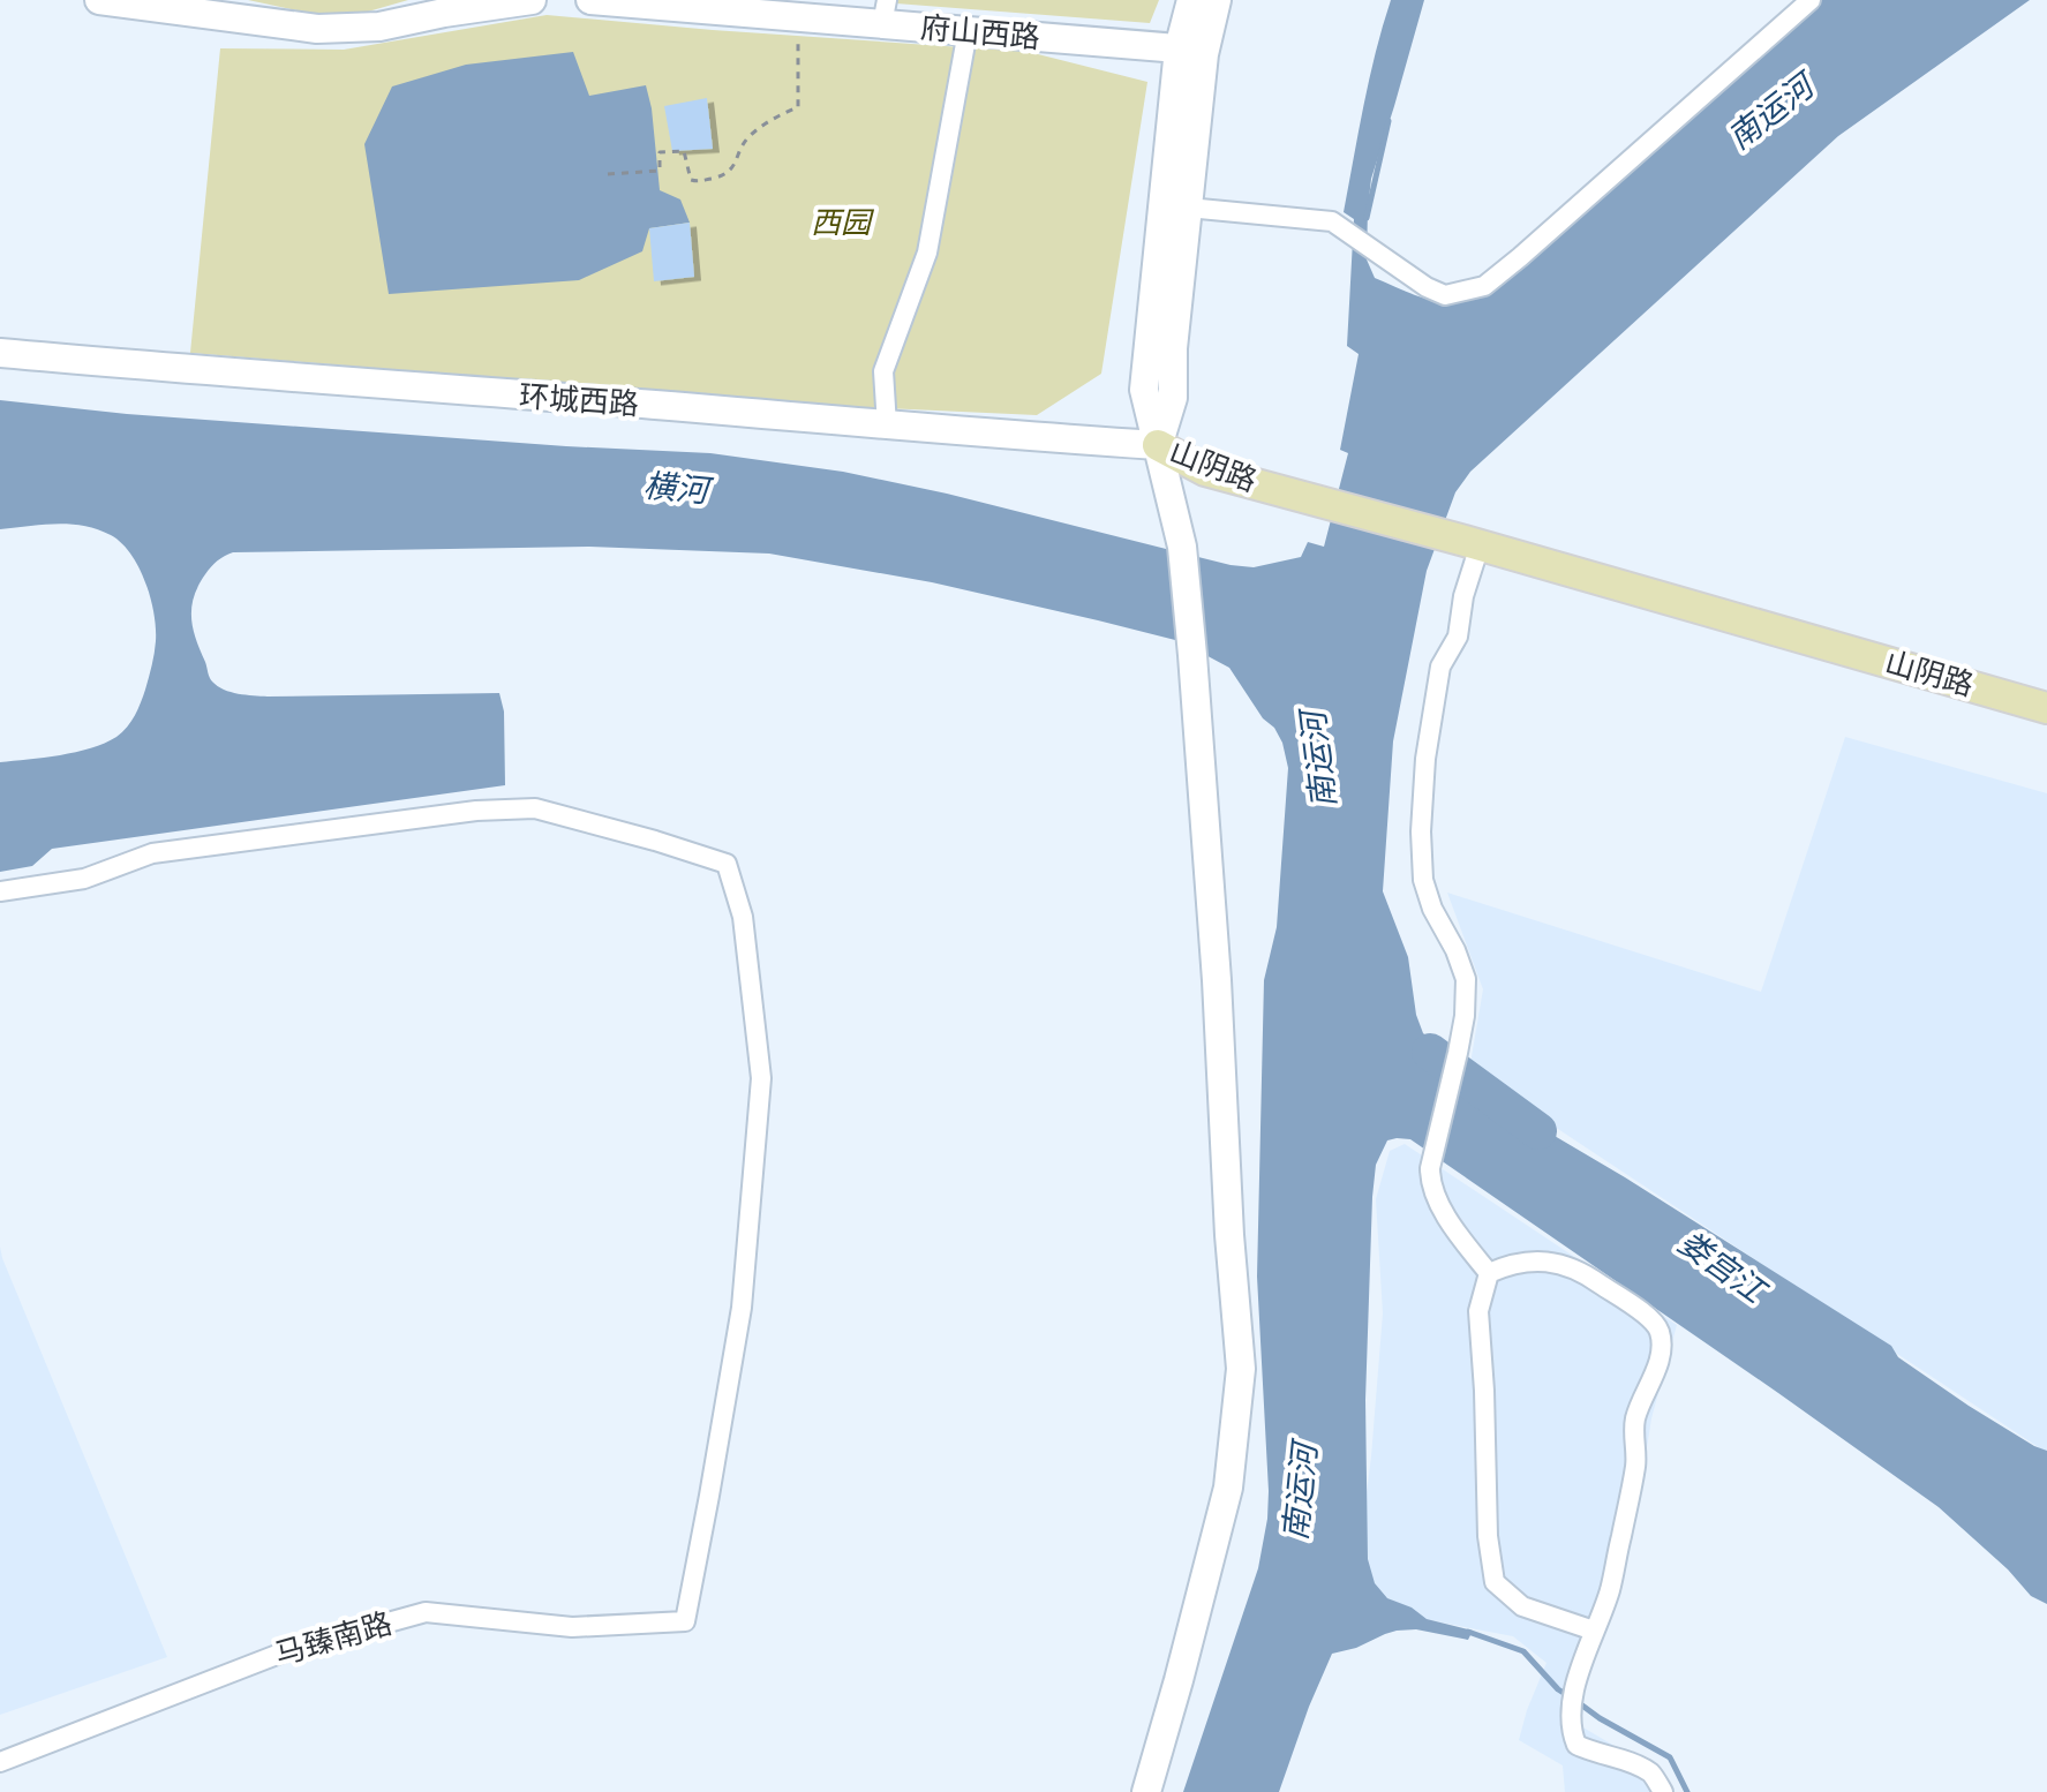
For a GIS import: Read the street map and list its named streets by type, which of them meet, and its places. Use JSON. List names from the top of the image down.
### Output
{
  "streets": {
    "main road": ["府山西路", "环城西路", "山阴路"],
    "street": ["马臻南路"]
  },
  "crossings": [
    ["环城西路", "山阴路"]
  ],
  "water": ["南运河", "横河", "娄宫江"],
  "parks": ["西园"]
}
